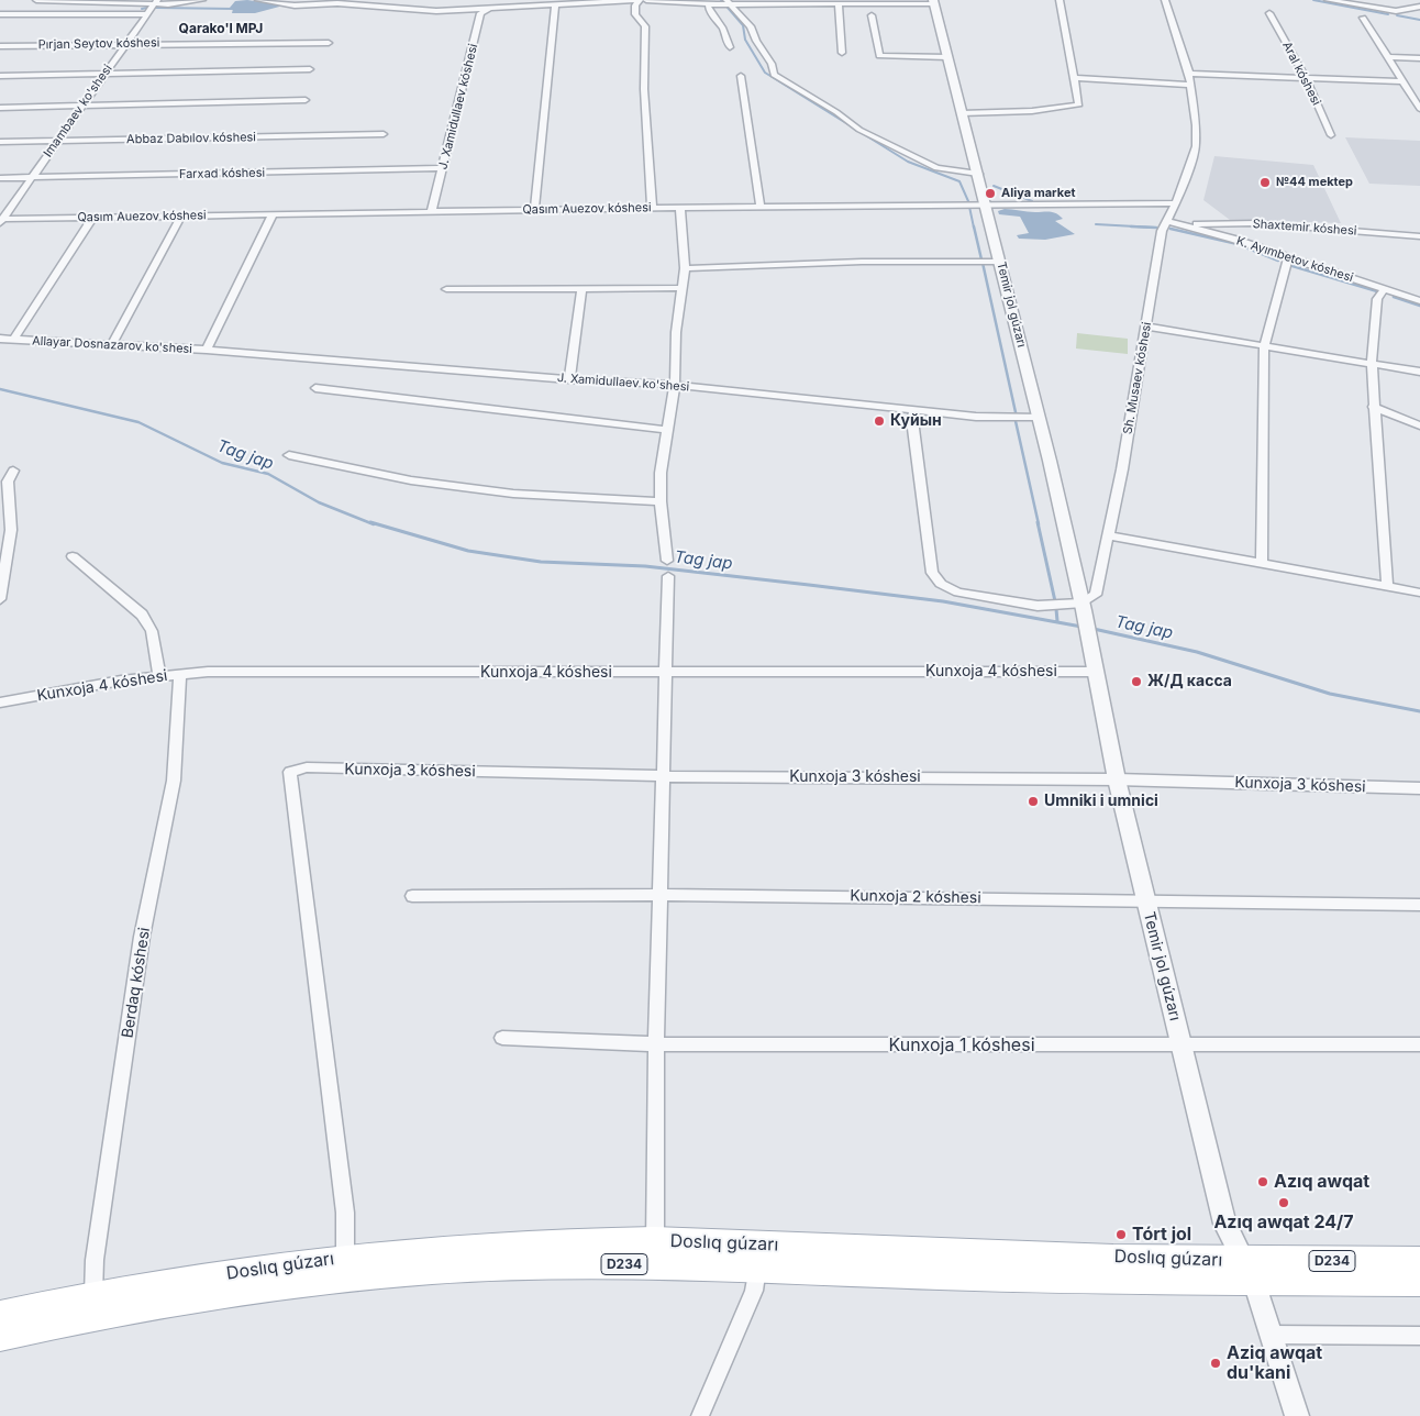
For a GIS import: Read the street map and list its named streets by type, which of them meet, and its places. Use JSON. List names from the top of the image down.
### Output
{
  "streets": {
    "main road": ["Doslıq gúzarı", "D234"],
    "street": [
      "Pırjan Seytov kóshesi",
      "Aral kóshesi",
      "J. Xamidullaev kóshesi",
      "Imambaev ko'shesi",
      "Abbaz Dabılov kóshesi",
      "Farxad kóshesi",
      "Qasım Auezov kóshesi",
      "Shaxtemir kóshesi",
      "K. Ayımbetov kóshesi",
      "Temir jol gúzarı",
      "Allayar Dosnazarov ko'shesi",
      "Sh. Musaev kóshesi",
      "J. Xamidullaev ko'shesi",
      "Kunxoja 4 kóshesi",
      "Kunxoja 3 kóshesi",
      "Kunxoja 2 kóshesi",
      "Berdaq kóshesi",
      "Kunxoja 1 kóshesi"
    ]
  },
  "crossings": [
    ["Pırjan Seytov kóshesi", "Imambaev ko'shesi"],
    ["J. Xamidullaev kóshesi", "Farxad kóshesi"],
    ["J. Xamidullaev kóshesi", "Qasım Auezov kóshesi"],
    ["Imambaev ko'shesi", "Abbaz Dabılov kóshesi"],
    ["Imambaev ko'shesi", "Farxad kóshesi"],
    ["Imambaev ko'shesi", "Qasım Auezov kóshesi"],
    ["Qasım Auezov kóshesi", "Temir jol gúzarı"],
    ["Qasım Auezov kóshesi", "Allayar Dosnazarov ko'shesi"],
    ["Qasım Auezov kóshesi", "Sh. Musaev kóshesi"],
    ["Shaxtemir kóshesi", "K. Ayımbetov kóshesi"],
    ["K. Ayımbetov kóshesi", "Sh. Musaev kóshesi"],
    ["Temir jol gúzarı", "Sh. Musaev kóshesi"],
    ["Temir jol gúzarı", "J. Xamidullaev ko'shesi"],
    ["Temir jol gúzarı", "Kunxoja 4 kóshesi"],
    ["Temir jol gúzarı", "Kunxoja 3 kóshesi"],
    ["Temir jol gúzarı", "Kunxoja 2 kóshesi"],
    ["Temir jol gúzarı", "Kunxoja 1 kóshesi"],
    ["Temir jol gúzarı", "Doslıq gúzarı"],
    ["Allayar Dosnazarov ko'shesi", "J. Xamidullaev ko'shesi"],
    ["Kunxoja 4 kóshesi", "Berdaq kóshesi"],
    ["Kunxoja 3 kóshesi", "Doslıq gúzarı"],
    ["Berdaq kóshesi", "Doslıq gúzarı"]
  ],
  "districts": ["Qarako'l MPJ"],
  "water": ["Tag jap"],
  "places": [
    "№44 mektep",
    "Aliya market",
    "Куйын",
    "Ж/Д касса",
    "Umniki i umnici",
    "Azıq awqat",
    "Azıq awqat 24/7",
    "Tórt jol",
    "Aziq awqat du'kani"
  ]
}
